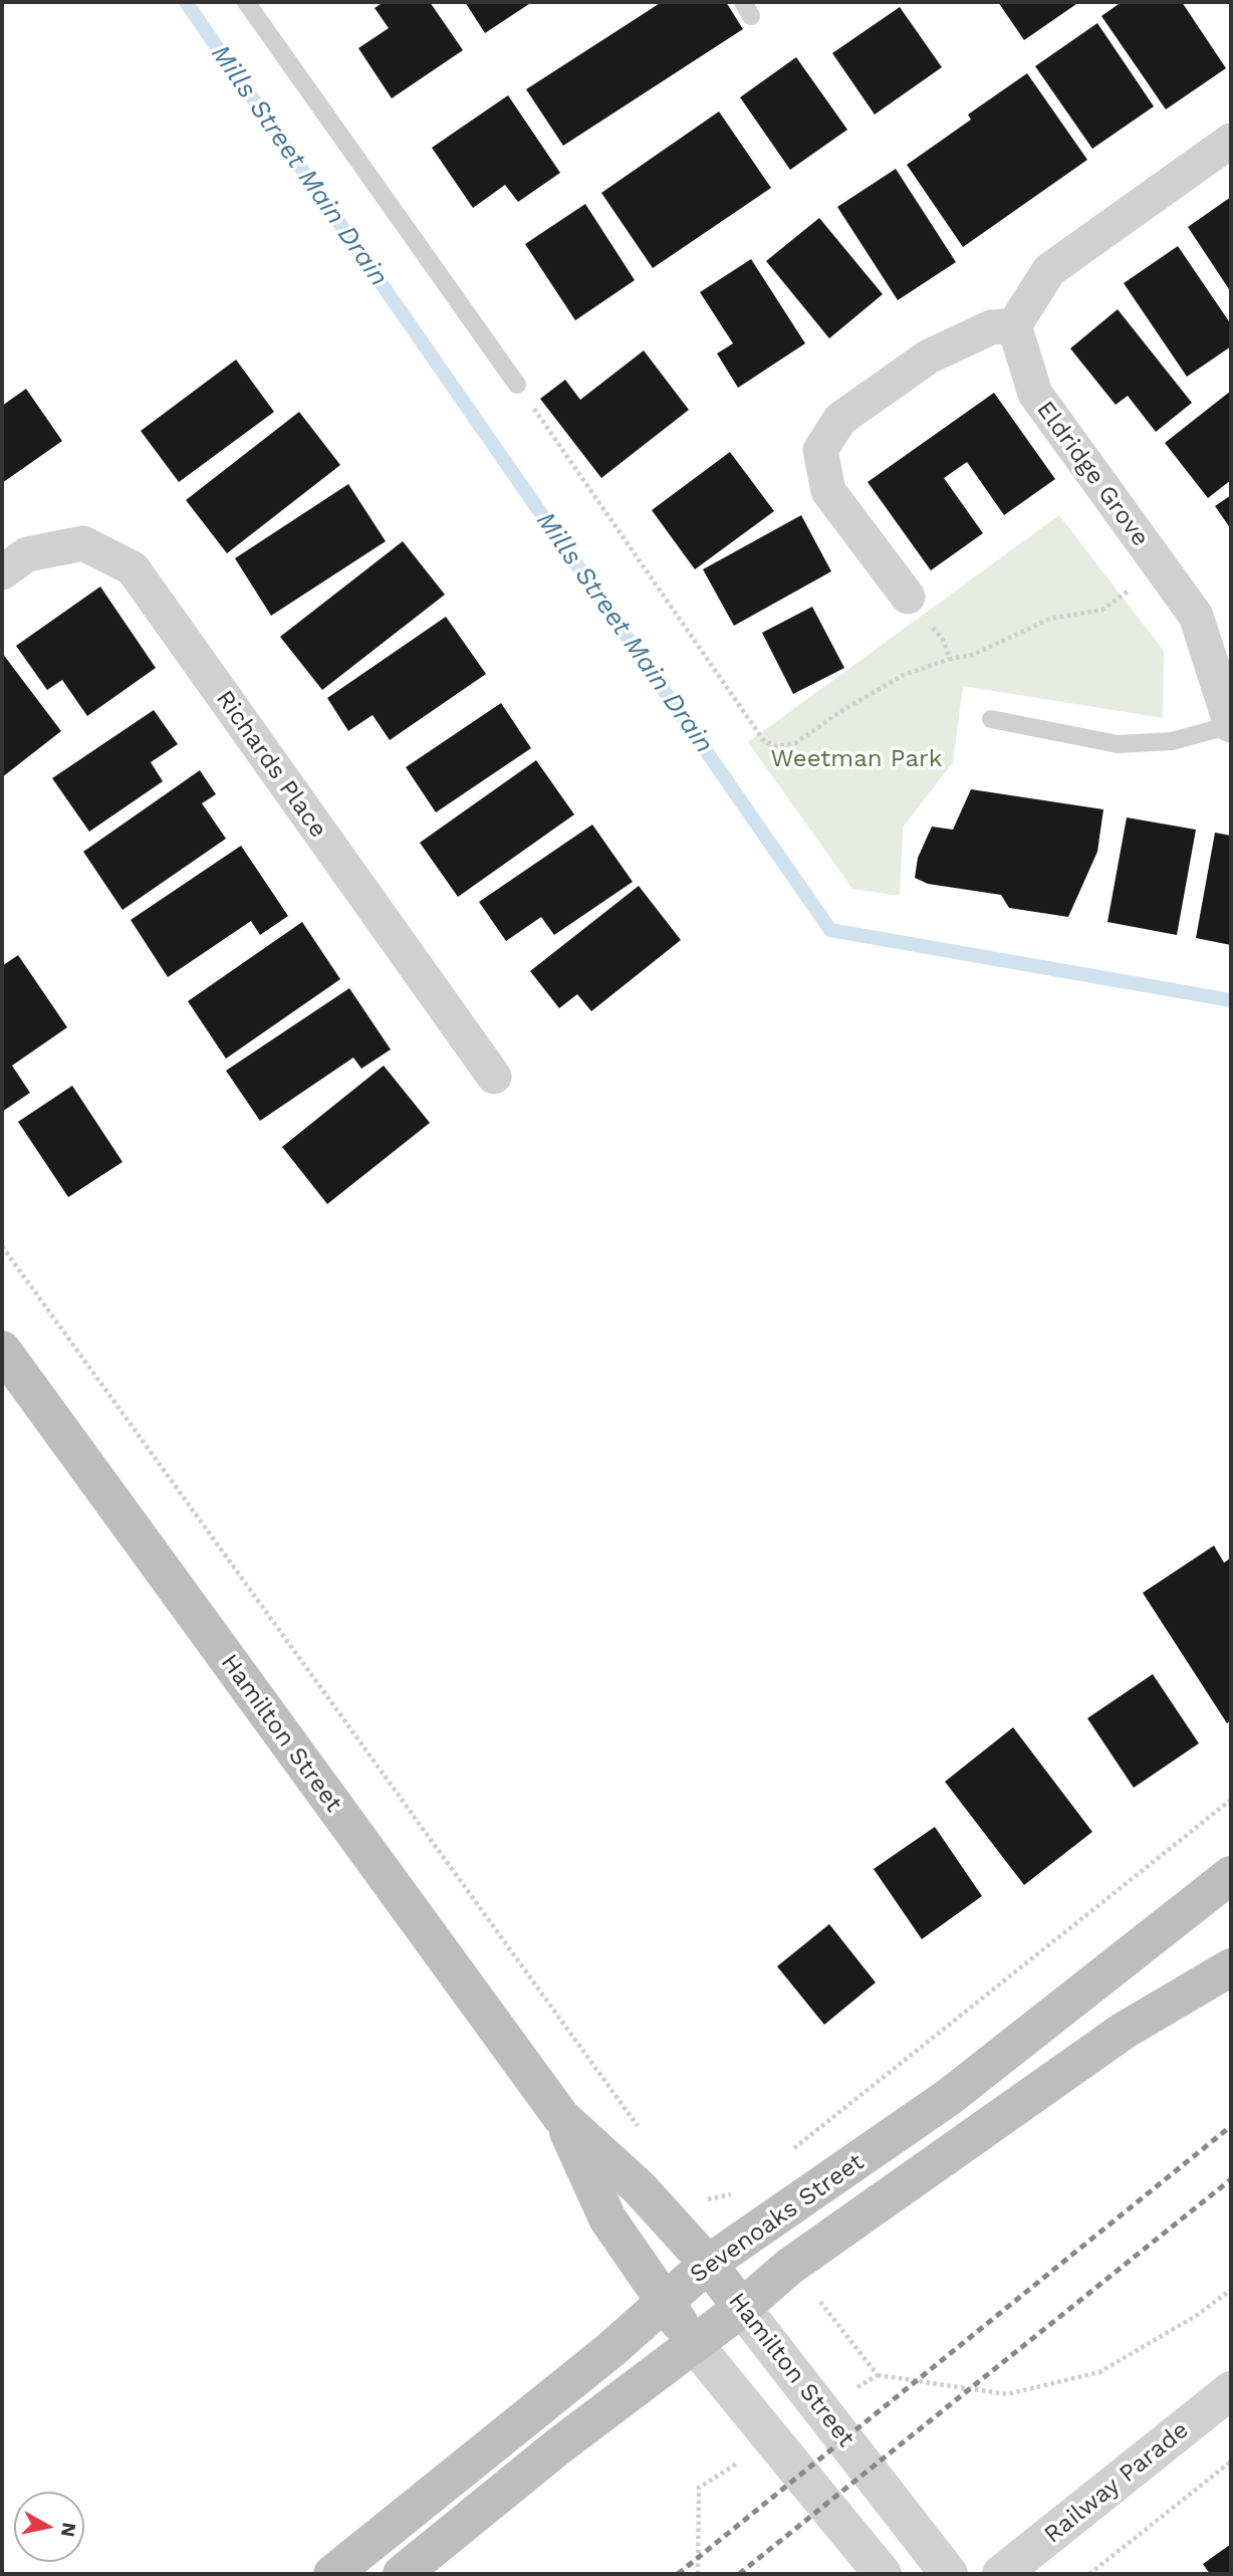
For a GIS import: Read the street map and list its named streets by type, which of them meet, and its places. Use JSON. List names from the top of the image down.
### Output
{
  "streets": {
    "main road": ["Hamilton Street", "Sevenoaks Street"],
    "street": ["Eldridge Grove", "Richards Place", "Railway Parade"]
  },
  "crossings": [
    ["Hamilton Street", "Sevenoaks Street"]
  ],
  "water": ["Mills Street Main Drain"],
  "parks": ["Weetman Park"],
  "north": "right"
}
